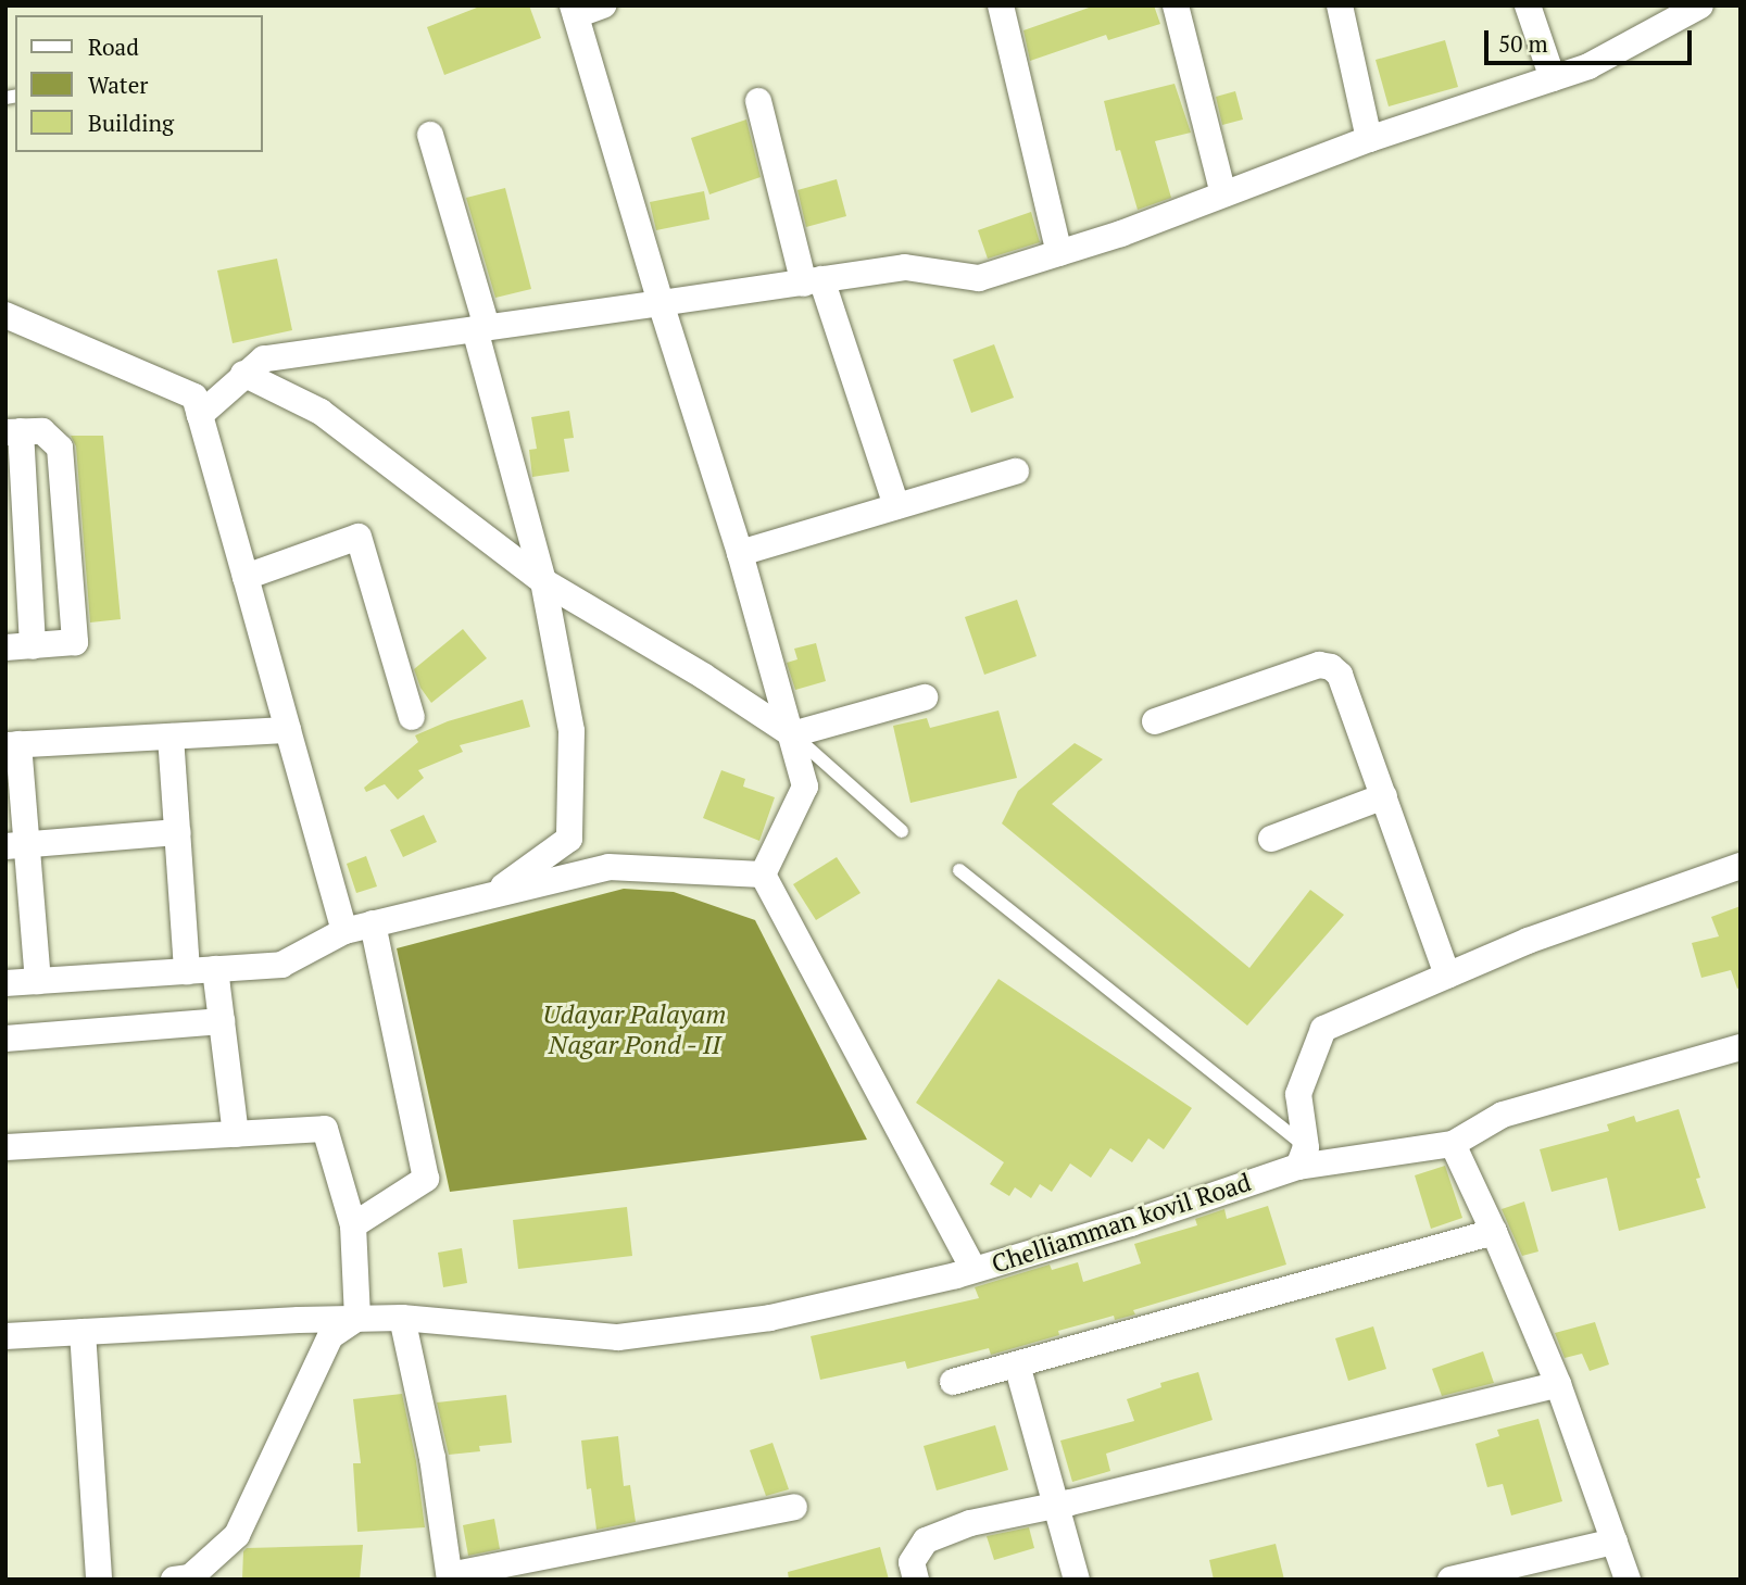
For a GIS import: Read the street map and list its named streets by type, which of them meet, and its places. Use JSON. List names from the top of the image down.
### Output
{
  "streets": {
    "street": ["Chelliamman kovil Road"]
  },
  "water": ["Udayar Palayam Nagar Pond - II"],
  "legend": ["Road", "Water", "Building"],
  "scale_bar": "50 m"
}
